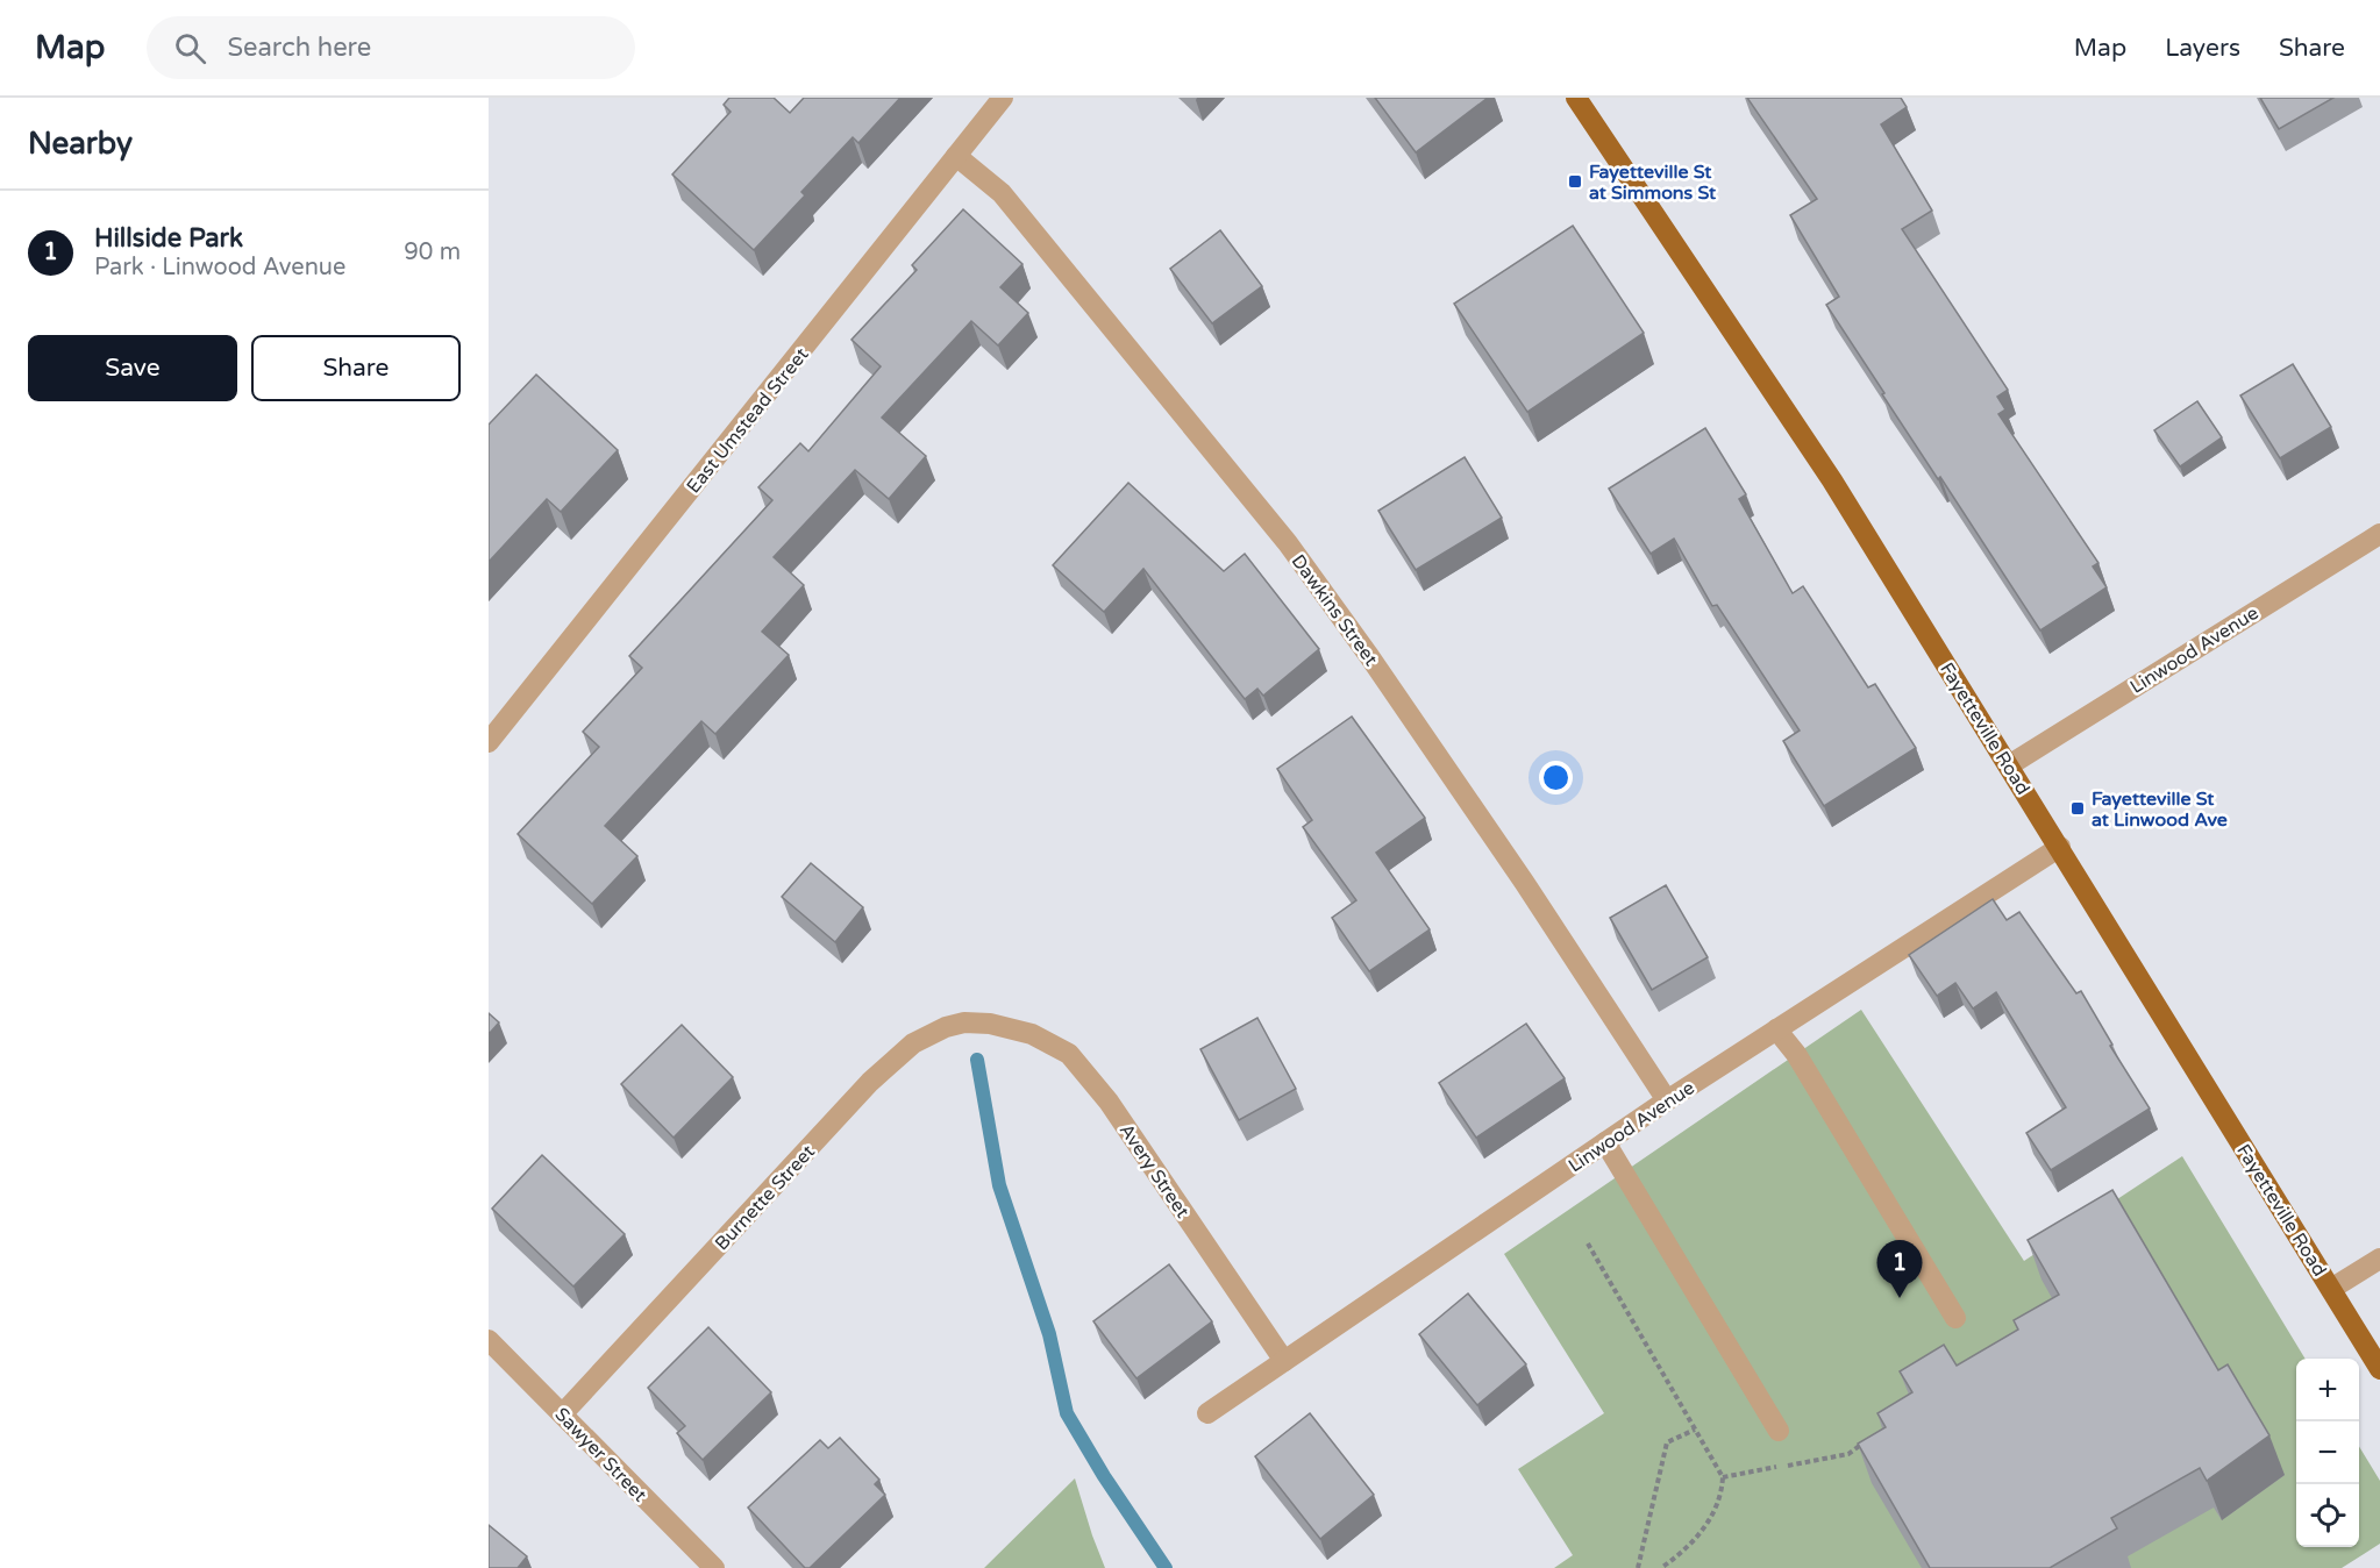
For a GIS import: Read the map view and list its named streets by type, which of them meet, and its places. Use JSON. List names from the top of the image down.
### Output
{
  "streets": {
    "main road": ["Fayetteville Road"],
    "street": [
      "East Umstead Street",
      "Dawkins Street",
      "Linwood Avenue",
      "Avery Street",
      "Burnette Street",
      "Sawyer Street"
    ]
  },
  "crossings": [
    ["East Umstead Street", "Dawkins Street"],
    ["Dawkins Street", "Linwood Avenue"],
    ["Linwood Avenue", "Fayetteville Road"],
    ["Linwood Avenue", "Avery Street"],
    ["Avery Street", "Burnette Street"],
    ["Burnette Street", "Sawyer Street"]
  ],
  "places": {
    "transit": ["Fayetteville St at Simmons St", "Fayetteville St at Linwood Ave"]
  },
  "page": {
    "header": "Map",
    "search": "Search here",
    "nav": ["Map", "Layers", "Share"],
    "heading": "Nearby",
    "list": [
      {
        "mark": "1",
        "name": "Hillside Park",
        "note": "Park · Linwood Avenue",
        "value": "90 m"
      }
    ],
    "buttons": ["Save", "Share"],
    "pins": "1",
    "map_buttons": ["+", "−"]
  }
}
